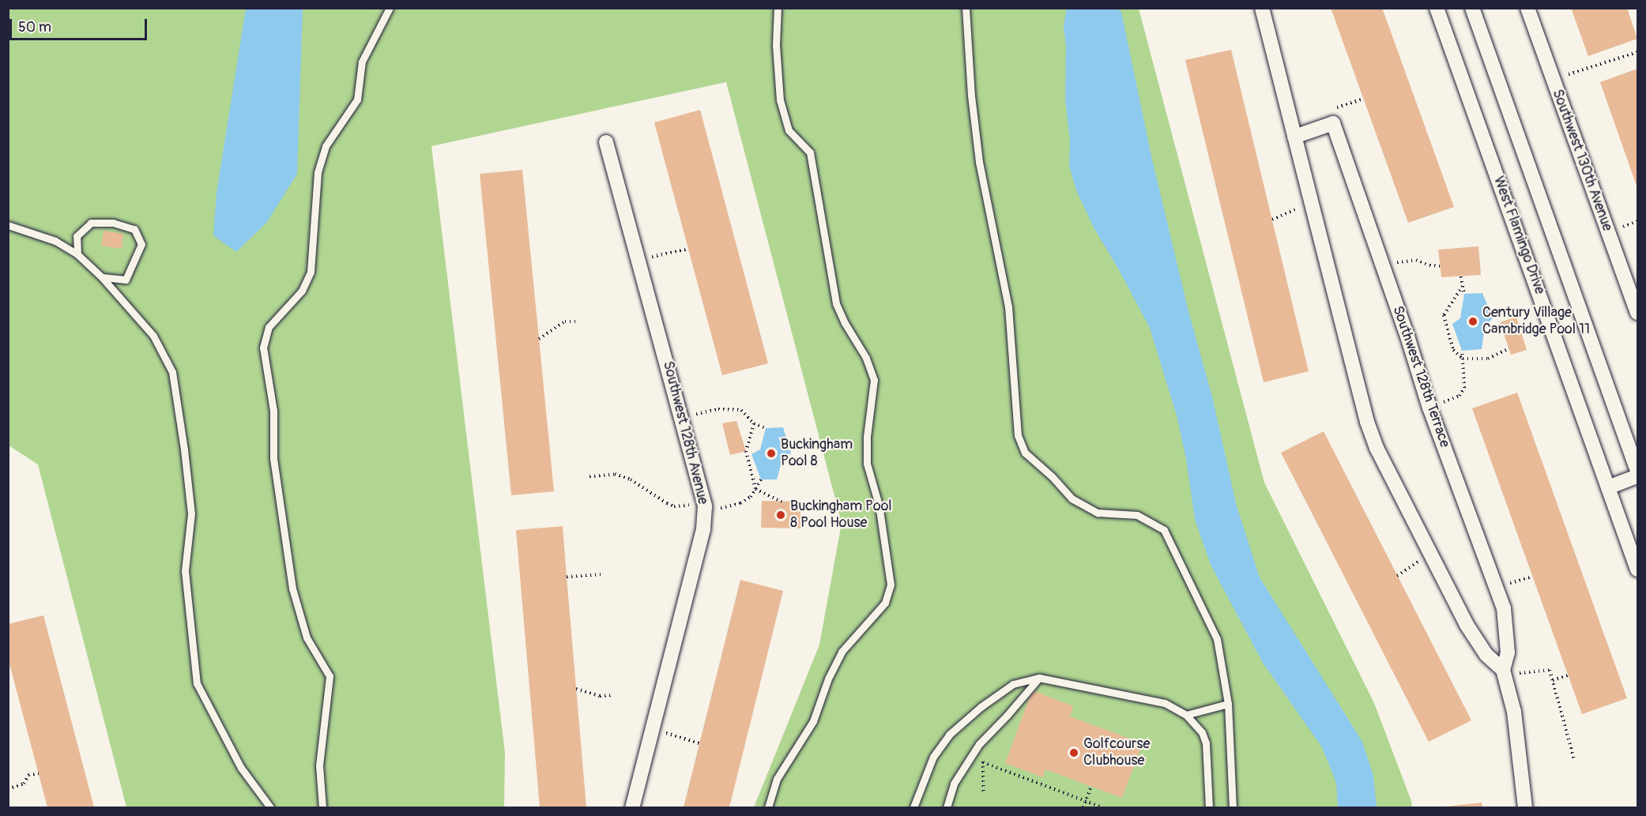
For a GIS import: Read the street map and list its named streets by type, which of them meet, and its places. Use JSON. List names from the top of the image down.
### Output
{
  "streets": {
    "street": [
      "Southwest 130th Avenue",
      "West Flamingo Drive",
      "Southwest 128th Terrace",
      "Southwest 128th Avenue"
    ]
  },
  "places": [
    "Century Village Cambridge Pool 11",
    "Buckingham Pool 8",
    "Buckingham Pool 8 Pool House",
    "Golfcourse Clubhouse"
  ],
  "scale_bar": "50 m"
}
